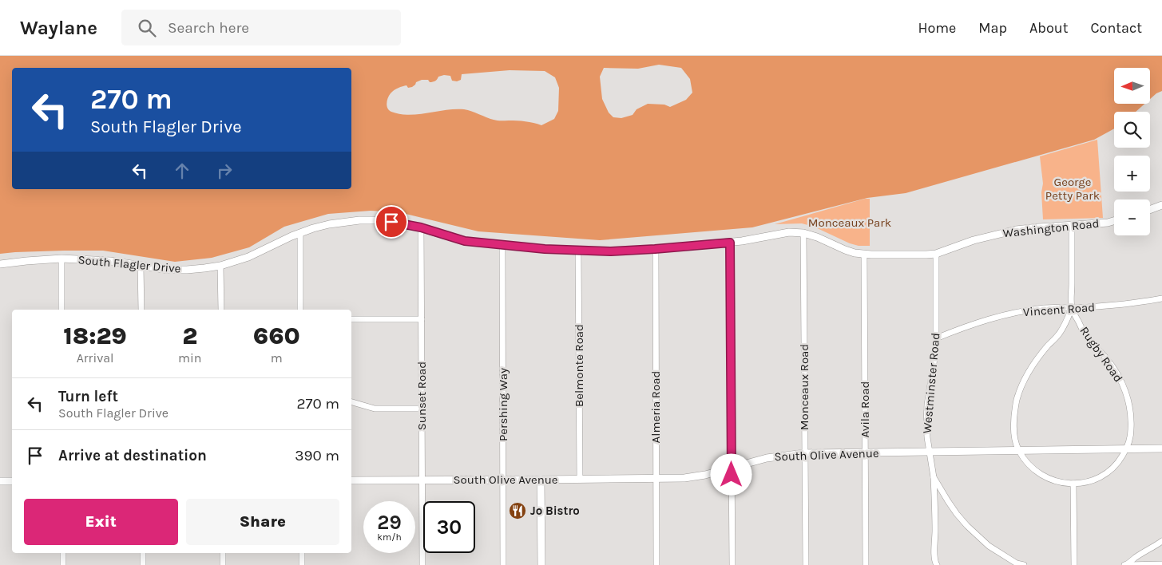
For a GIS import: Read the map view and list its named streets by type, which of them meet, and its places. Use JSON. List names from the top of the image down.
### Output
{
  "streets": {
    "street": [
      "Washington Road",
      "South Flagler Drive",
      "Vincent Road",
      "Rugby Road",
      "Belmonte Road",
      "Westminster Road",
      "Monceaux Road",
      "Sunset Road",
      "Pershing Way",
      "Almeria Road",
      "Avila Road",
      "South Olive Avenue"
    ]
  },
  "crossings": [
    ["Washington Road", "South Flagler Drive"],
    ["Washington Road", "Westminster Road"],
    ["Washington Road", "Avila Road"],
    ["South Flagler Drive", "Belmonte Road"],
    ["South Flagler Drive", "Monceaux Road"],
    ["South Flagler Drive", "Sunset Road"],
    ["South Flagler Drive", "Pershing Way"],
    ["South Flagler Drive", "Almeria Road"],
    ["South Flagler Drive", "Avila Road"],
    ["Vincent Road", "Rugby Road"],
    ["Vincent Road", "Westminster Road"],
    ["Rugby Road", "South Olive Avenue"],
    ["Belmonte Road", "South Olive Avenue"],
    ["Westminster Road", "South Olive Avenue"],
    ["Monceaux Road", "South Olive Avenue"],
    ["Sunset Road", "South Olive Avenue"],
    ["Pershing Way", "South Olive Avenue"],
    ["Almeria Road", "South Olive Avenue"],
    ["Avila Road", "South Olive Avenue"]
  ],
  "parks": ["George Petty Park", "Monceaux Park"],
  "places": {
    "restaurant": ["Jo Bistro"]
  },
  "north": "left",
  "page": {
    "header": "Waylane",
    "search": "Search here",
    "nav": [
      "Home",
      "Map",
      "About",
      "Contact"
    ],
    "map_buttons": ["+", "−"],
    "turn": ["270 m", "South Flagler Drive"],
    "eta": [
      "18:29",
      "Arrival",
      "2",
      "min",
      "660",
      "m"
    ],
    "list": [
      {
        "name": "Turn left",
        "note": "South Flagler Drive",
        "value": "270 m"
      },
      {
        "name": "Arrive at destination",
        "value": "390 m"
      }
    ],
    "buttons": ["Exit", "Share"],
    "speed": "29 km/h",
    "limit": "30"
  }
}
